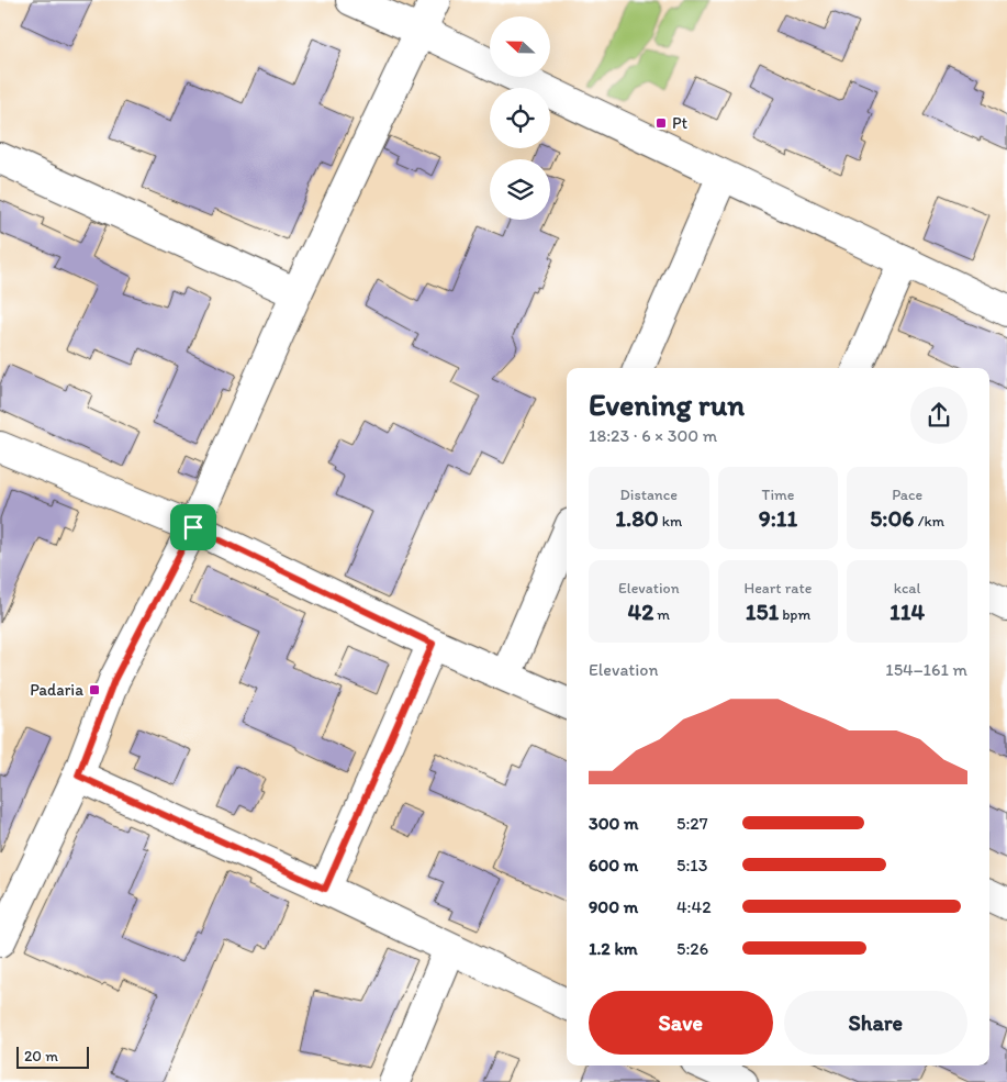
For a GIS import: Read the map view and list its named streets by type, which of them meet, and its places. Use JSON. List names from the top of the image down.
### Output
{
  "places": {
    "transit": ["Pt", "Padaria"]
  },
  "scale_bar": "20 m",
  "north": "left",
  "page": {
    "heading": ["Evening run", "18:23 · 6 × 300 m"],
    "stats": [
      ["Distance", "1.80 km"],
      ["Time", "9:11"],
      ["Pace", "5:06 /km"],
      ["Elevation", "42 m"],
      ["Heart rate", "151 bpm"],
      ["kcal", "114"]
    ],
    "chart": ["Elevation", "154–161 m"],
    "list": [
      {
        "name": "300 m",
        "note": "5:27"
      },
      {
        "name": "600 m",
        "note": "5:13"
      },
      {
        "name": "900 m",
        "note": "4:42"
      },
      {
        "name": "1.2 km",
        "note": "5:26"
      }
    ],
    "buttons": ["Save", "Share"],
    "scale": "20 m"
  }
}
